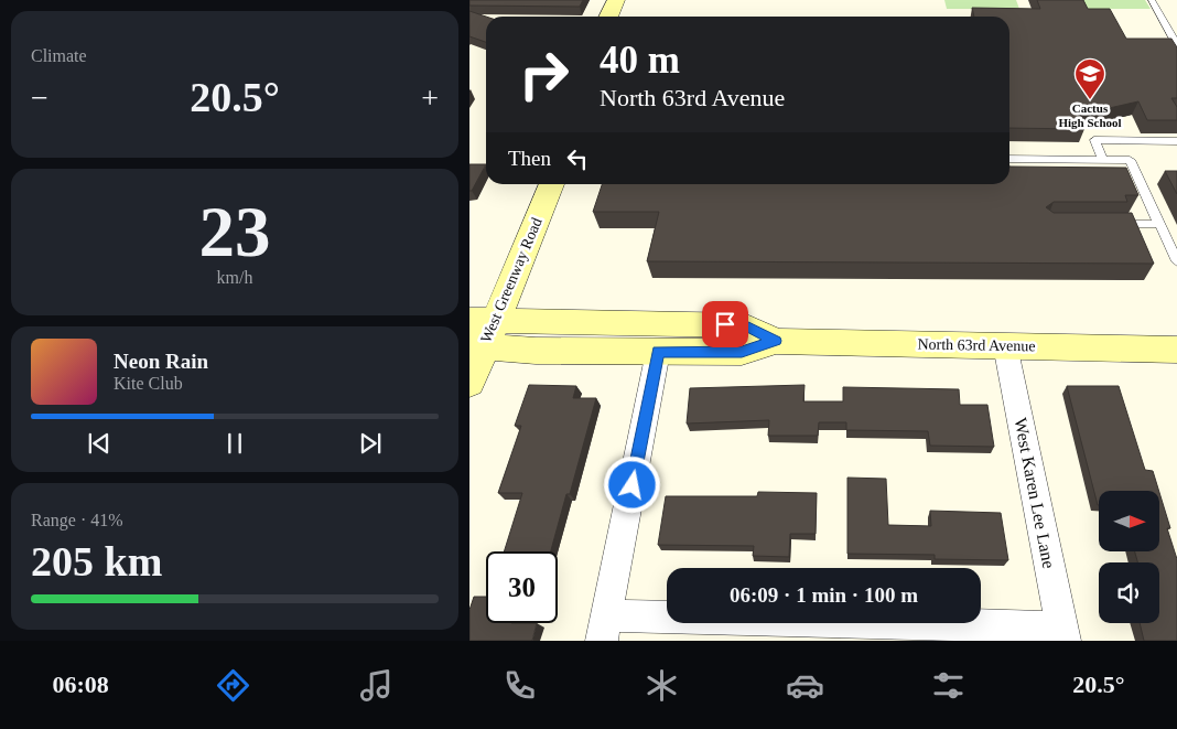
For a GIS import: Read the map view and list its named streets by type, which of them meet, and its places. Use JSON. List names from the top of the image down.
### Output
{
  "streets": {
    "street": ["West Greenway Road", "North 63rd Avenue", "West Karen Lee Lane"]
  },
  "crossings": [
    ["West Greenway Road", "North 63rd Avenue"],
    ["North 63rd Avenue", "West Karen Lee Lane"]
  ],
  "places": {
    "school or university": ["Cactus High School"]
  },
  "north": "right",
  "page": {
    "tile": [
      "Climate",
      ["23", "km/h"],
      ["Range · 41%", "205 km"]
    ],
    "turn": ["40 m", "North 63rd Avenue"],
    "heat": ["−", "20.5°", "+"],
    "then": "Then",
    "song": ["Neon Rain", "Kite Club"],
    "limit": "30",
    "trip": "06:09 · 1 min · 100 m",
    "tabs": ["06:08", "20.5°"]
  }
}
